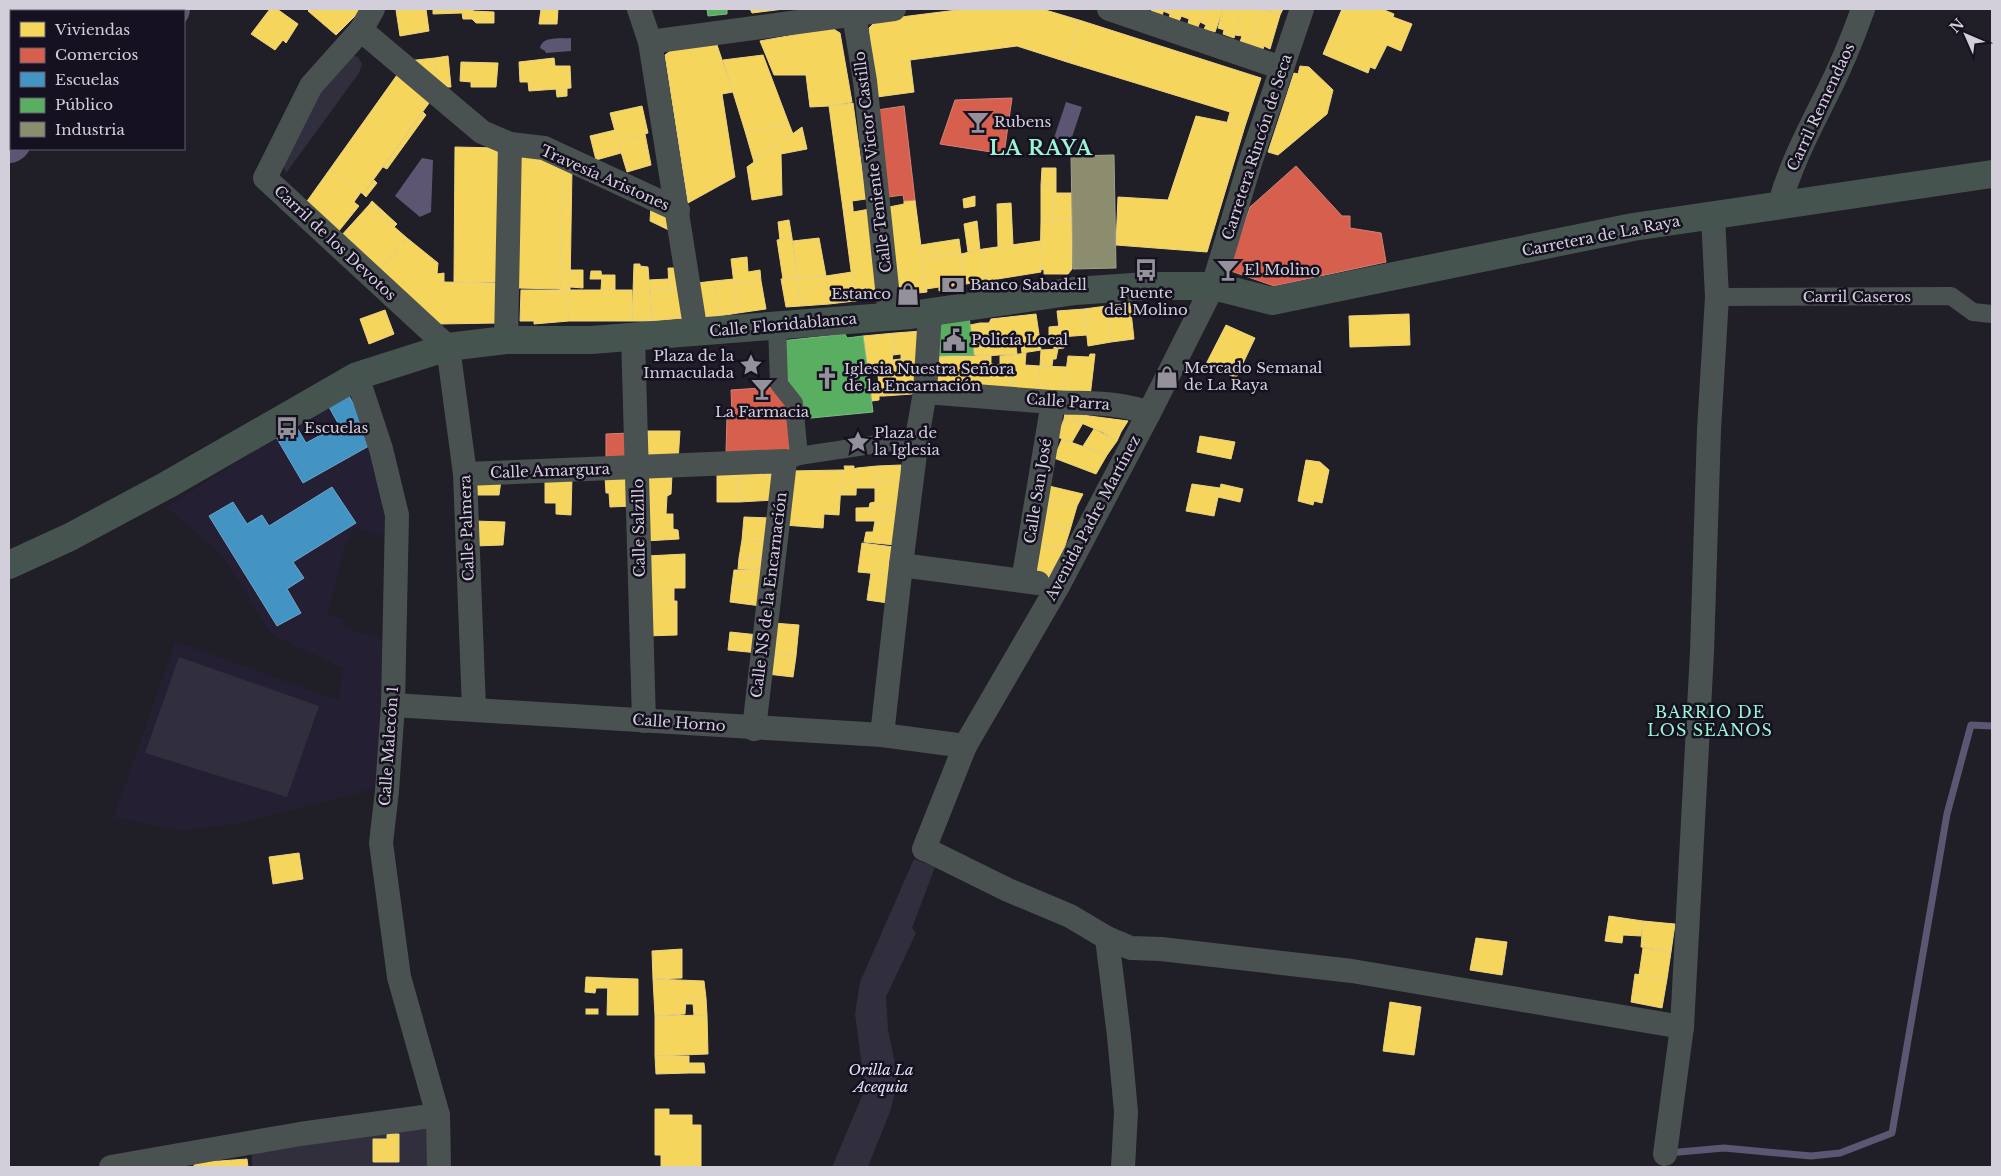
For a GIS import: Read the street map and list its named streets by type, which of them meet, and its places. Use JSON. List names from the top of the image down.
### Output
{
  "streets": {
    "main road": ["Carretera de La Raya", "Calle Floridablanca"],
    "street": [
      "Carril Remendaos",
      "Carretera Rincón de Seca",
      "Calle Teniente Victor Castillo",
      "Travesía Aristones",
      "Carril de los Devotos",
      "Carril Caseros",
      "Calle Parra",
      "Calle Amargura",
      "Calle San José",
      "Avenida Padre Martínez",
      "Calle Palmera",
      "Calle Salzillo",
      "Calle NS de la Encarnación",
      "Calle Horno",
      "Calle Malecón 1"
    ]
  },
  "crossings": [
    ["Carril Remendaos", "Carretera de La Raya"],
    ["Carretera Rincón de Seca", "Carretera de La Raya"],
    ["Carretera Rincón de Seca", "Calle Floridablanca"],
    ["Carretera Rincón de Seca", "Avenida Padre Martínez"],
    ["Calle Teniente Victor Castillo", "Calle Floridablanca"],
    ["Travesía Aristones", "Carril de los Devotos"],
    ["Carretera de La Raya", "Calle Floridablanca"],
    ["Carretera de La Raya", "Avenida Padre Martínez"],
    ["Carril de los Devotos", "Calle Floridablanca"],
    ["Carril de los Devotos", "Calle Palmera"],
    ["Calle Floridablanca", "Avenida Padre Martínez"],
    ["Calle Floridablanca", "Calle Palmera"],
    ["Calle Floridablanca", "Calle Salzillo"],
    ["Calle Floridablanca", "Calle Malecón 1"],
    ["Calle Parra", "Calle San José"],
    ["Calle Parra", "Avenida Padre Martínez"],
    ["Calle Amargura", "Calle Palmera"],
    ["Calle Amargura", "Calle Salzillo"],
    ["Calle Amargura", "Calle NS de la Encarnación"],
    ["Avenida Padre Martínez", "Calle Horno"],
    ["Calle Palmera", "Calle Horno"],
    ["Calle Salzillo", "Calle Horno"],
    ["Calle NS de la Encarnación", "Calle Horno"],
    ["Calle Horno", "Calle Malecón 1"]
  ],
  "districts": ["LA RAYA", "BARRIO DE LOS SEANOS"],
  "parks": ["Orilla La Acequia"],
  "places": {
    "bar": ["Rubens", "El Molino", "La Farmacia"],
    "bus stop": ["Puente del Molino", "Escuelas"],
    "bank": ["Banco Sabadell"],
    "shop": ["Estanco", "Mercado Semanal de La Raya"],
    "public building": ["Policía Local"],
    "place": ["Plaza de la Inmaculada", "Plaza de la Iglesia"],
    "church": ["Iglesia Nuestra Señora de la Encarnación"]
  },
  "legend": [
    "Viviendas",
    "Comercios",
    "Escuelas",
    "Público",
    "Industria"
  ],
  "north": "top left"
}
